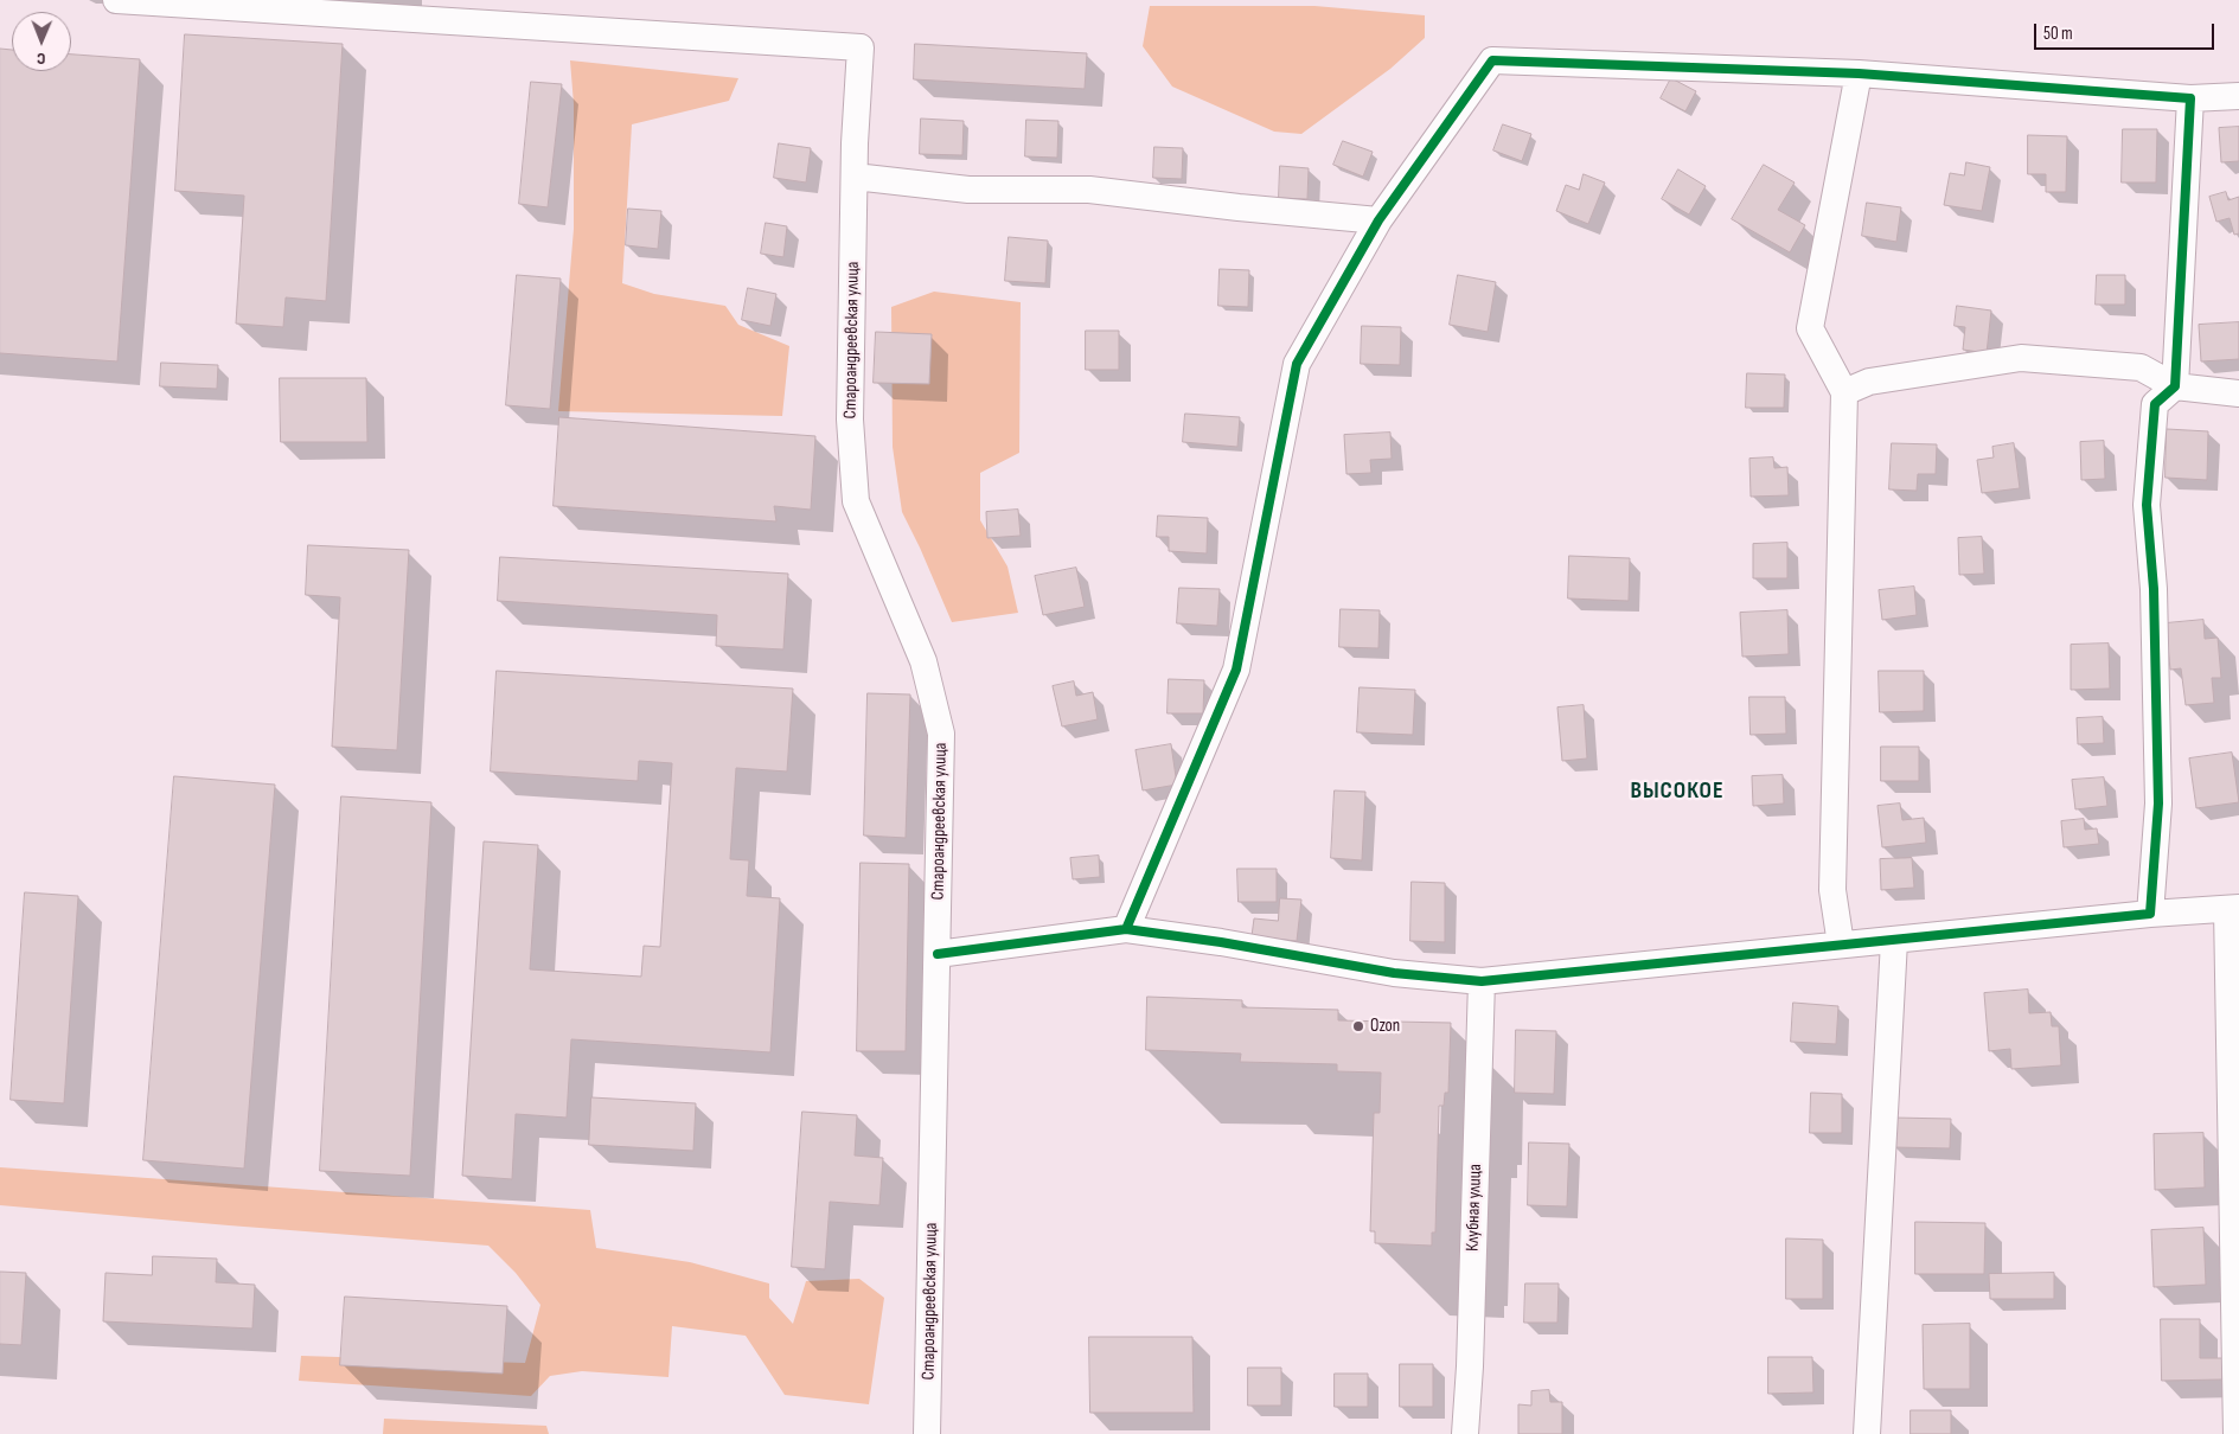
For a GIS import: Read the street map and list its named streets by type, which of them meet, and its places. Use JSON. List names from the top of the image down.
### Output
{
  "streets": {
    "street": ["Староандреевская улица", "Клубная улица"]
  },
  "districts": ["ВЫСОКОЕ"],
  "places": ["Ozon"],
  "scale_bar": "50 m",
  "north": "bottom"
}
